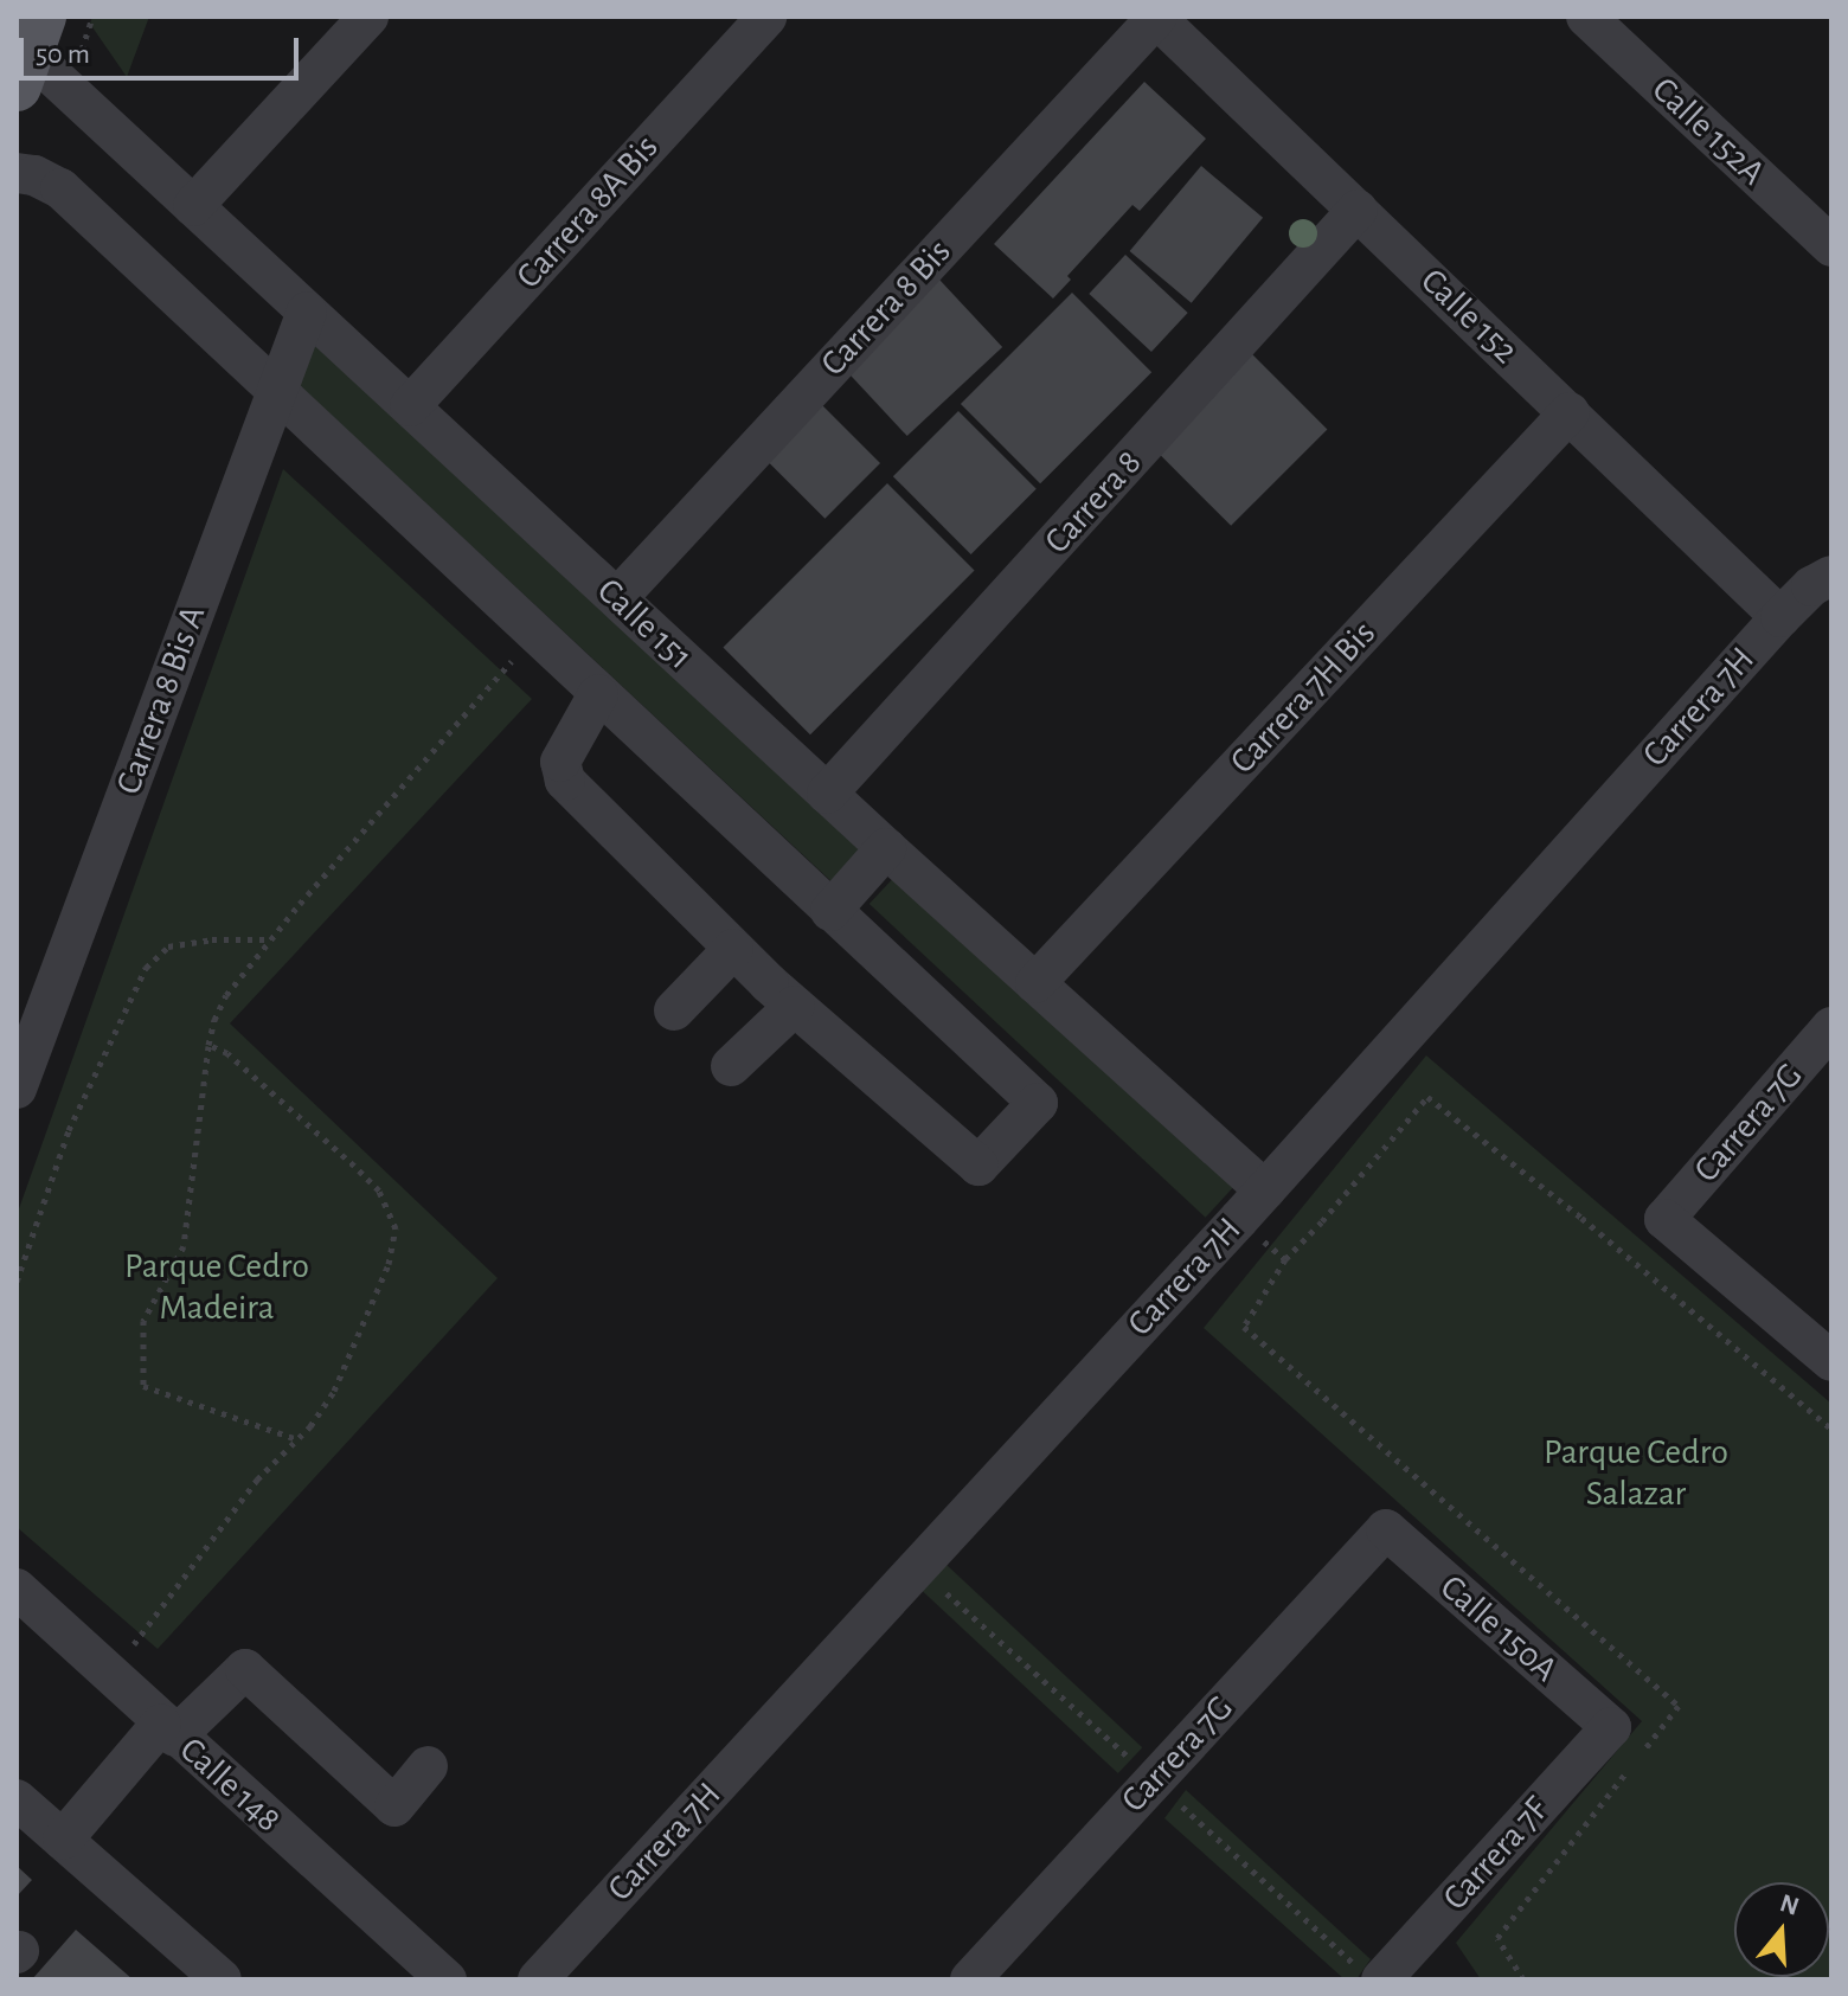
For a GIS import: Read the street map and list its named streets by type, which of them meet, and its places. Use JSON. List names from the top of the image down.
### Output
{
  "streets": {
    "street": [
      "Calle 152A",
      "Carrera 8A Bis",
      "Carrera 8 Bis",
      "Calle 152",
      "Carrera 8",
      "Calle 151",
      "Carrera 7H Bis",
      "Carrera 8 Bis A",
      "Carrera 7H",
      "Carrera 7G",
      "Calle 150A",
      "Calle 148",
      "Carrera 7F"
    ]
  },
  "crossings": [
    ["Carrera 8A Bis", "Calle 151"],
    ["Carrera 8 Bis", "Calle 152"],
    ["Carrera 8 Bis", "Calle 151"],
    ["Calle 152", "Carrera 8"],
    ["Calle 152", "Carrera 7H Bis"],
    ["Calle 152", "Carrera 7H"],
    ["Carrera 8", "Calle 151"],
    ["Calle 151", "Carrera 7H Bis"],
    ["Calle 151", "Carrera 8 Bis A"],
    ["Calle 151", "Carrera 7H"],
    ["Carrera 7G", "Calle 150A"],
    ["Calle 150A", "Carrera 7F"]
  ],
  "parks": ["Parque Cedro Madeira", "Parque Cedro Salazar"],
  "scale_bar": "50 m",
  "north": "top"
}
